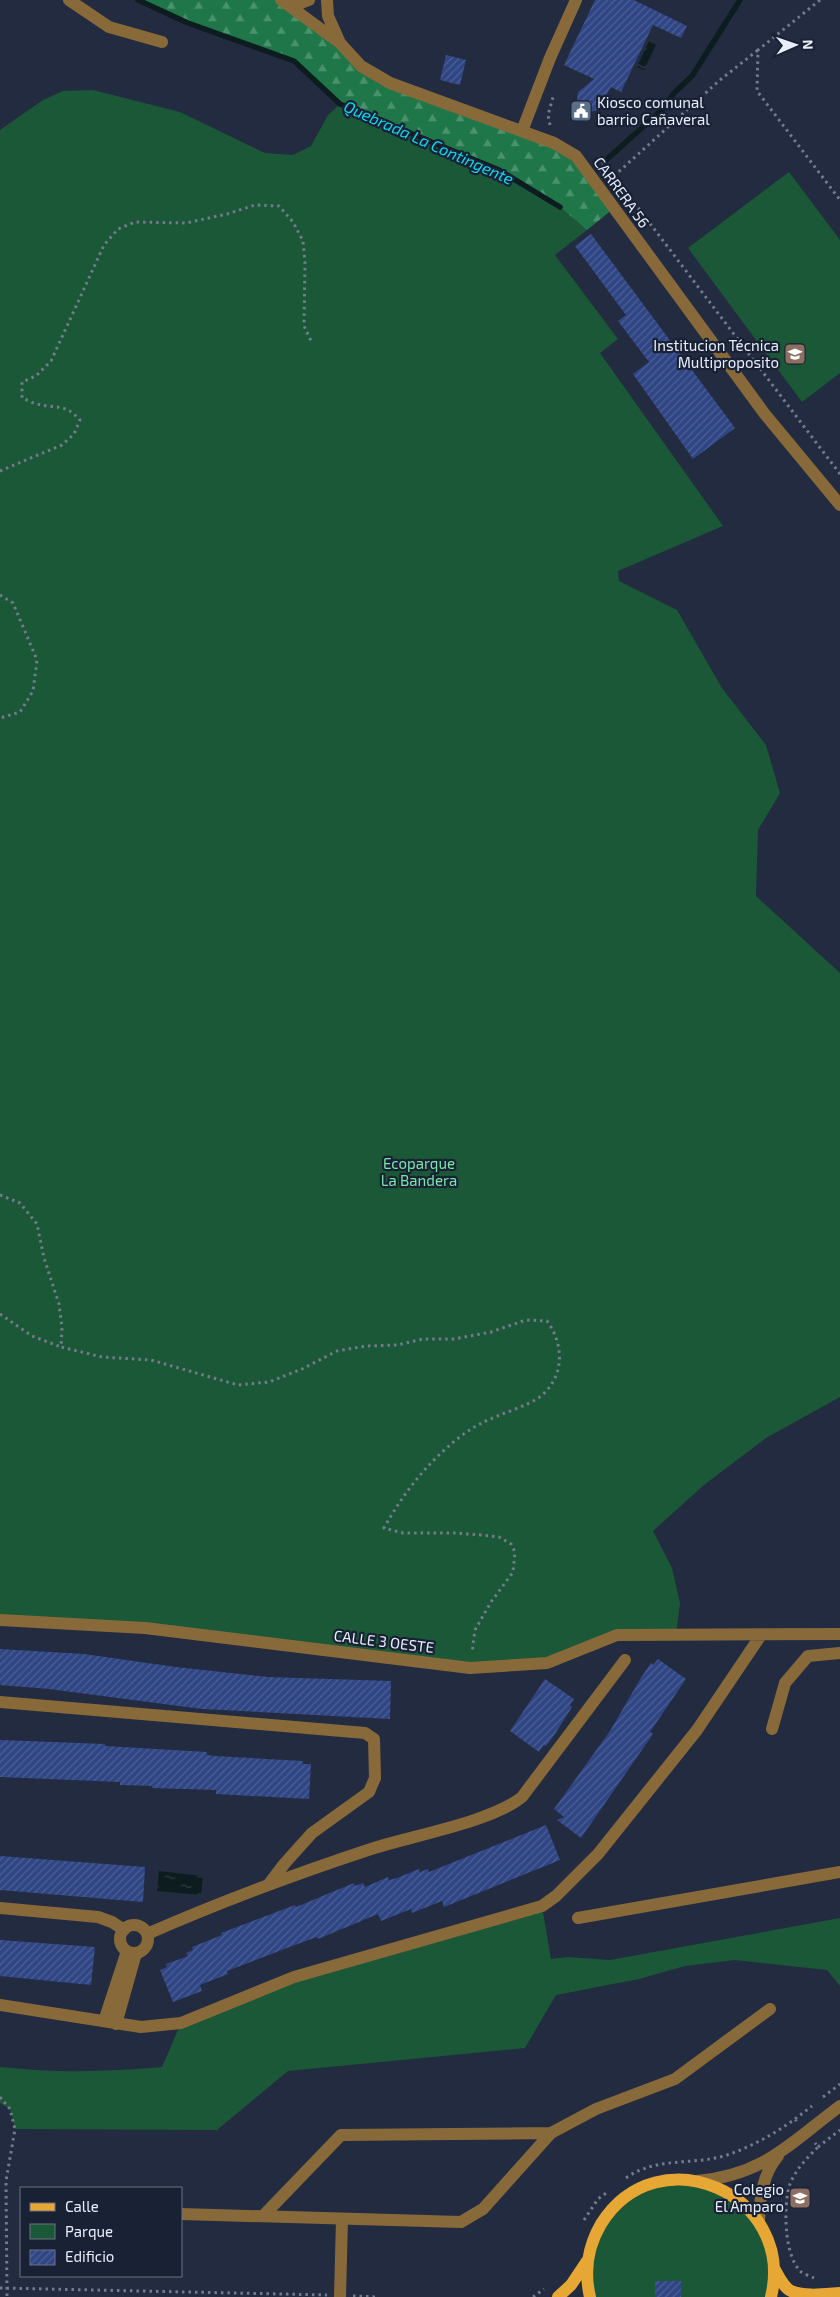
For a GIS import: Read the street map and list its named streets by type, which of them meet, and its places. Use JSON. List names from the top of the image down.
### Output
{
  "streets": {
    "street": ["CARRERA 56", "CALLE 3 OESTE"]
  },
  "water": ["Quebrada La Contingente"],
  "parks": ["Ecoparque La Bandera"],
  "places": {
    "public building": ["Kiosco comunal barrio Cañaveral"],
    "school or university": ["Institucion Técnica Multiproposito", "Colegio El Amparo"]
  },
  "legend": ["Calle", "Parque", "Edificio"],
  "north": "right"
}
